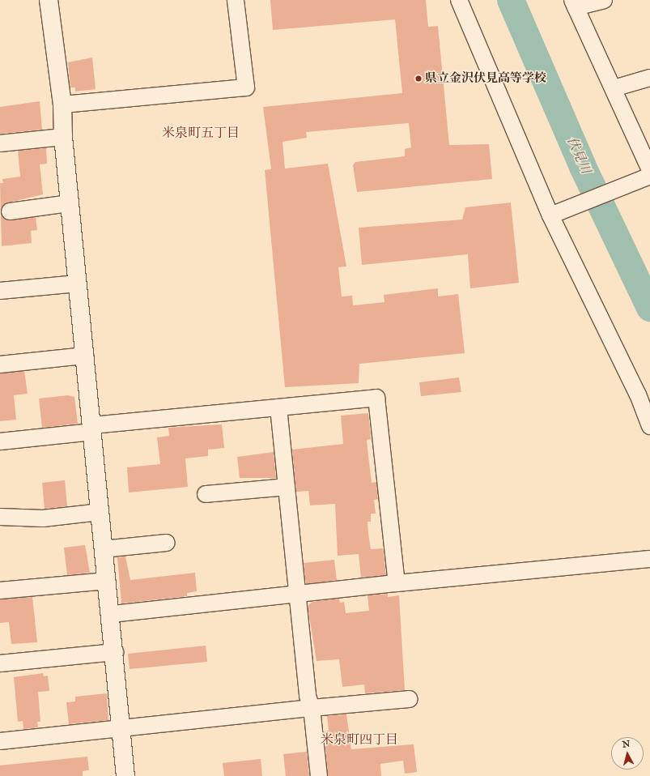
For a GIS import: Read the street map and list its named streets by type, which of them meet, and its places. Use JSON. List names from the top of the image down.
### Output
{
  "districts": ["米泉町五丁目", "米泉町四丁目"],
  "water": ["伏見川"],
  "places": ["県立金沢伏見高等学校"],
  "north": "top"
}
